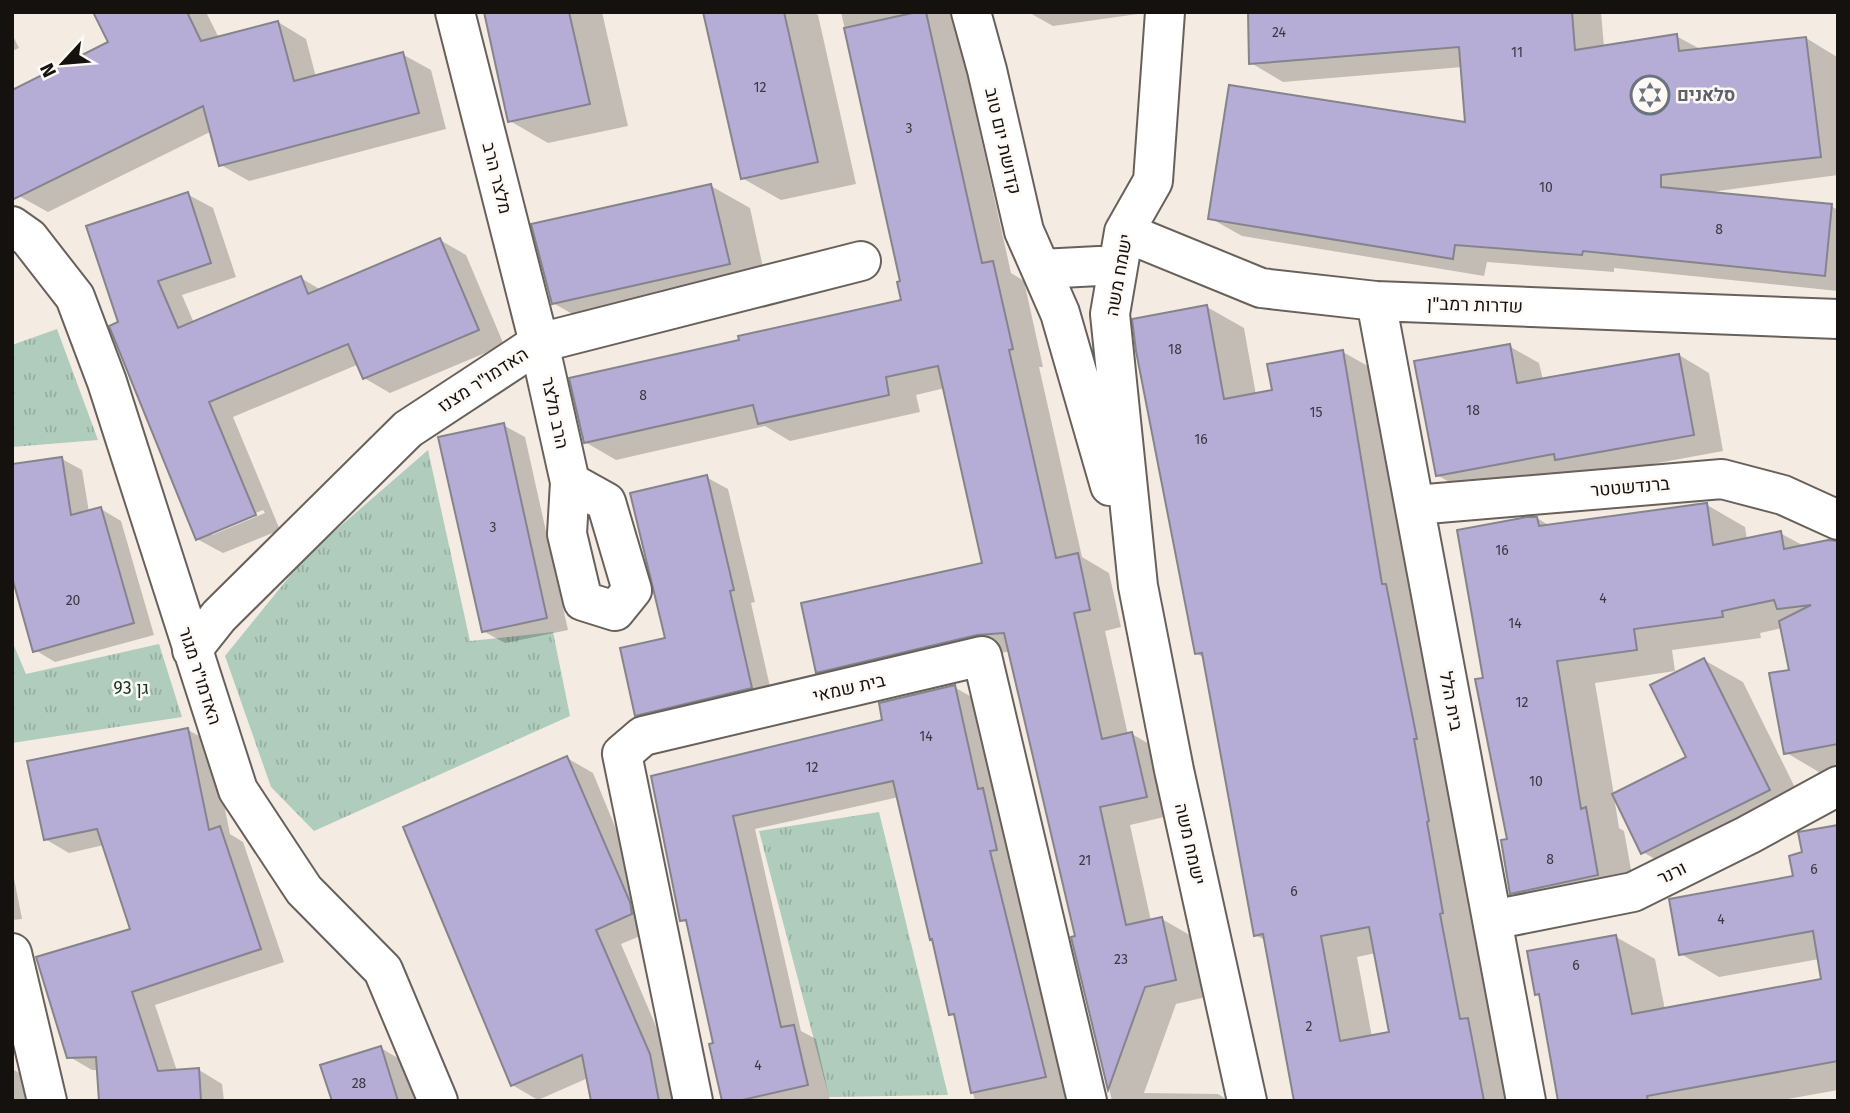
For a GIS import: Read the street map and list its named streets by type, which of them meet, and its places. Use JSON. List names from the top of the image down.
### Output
{
  "streets": {
    "street": [
      "קדושת יום טוב",
      "מלצר הרב",
      "ישמח משה",
      "שדרות רמב\"ן",
      "האדמו\"ר מצנז",
      "הרב מלצר",
      "ברנדשטטר",
      "האדמו\"ר מגור",
      "בית שמאי",
      "בית הלל",
      "ורנר"
    ]
  },
  "crossings": [
    ["קדושת יום טוב", "ישמח משה"],
    ["מלצר הרב", "האדמו\"ר מצנז"],
    ["מלצר הרב", "הרב מלצר"],
    ["ישמח משה", "שדרות רמב\"ן"],
    ["שדרות רמב\"ן", "בית הלל"],
    ["האדמו\"ר מצנז", "הרב מלצר"],
    ["האדמו\"ר מצנז", "האדמו\"ר מגור"],
    ["ברנדשטטר", "בית הלל"],
    ["בית הלל", "ורנר"]
  ],
  "parks": ["גן 93"],
  "places": {
    "synagogue": ["סלאנים"]
  },
  "house_numbers": [
    "24",
    "11",
    "12",
    "3",
    "10",
    "8",
    "18",
    "8",
    "18",
    "15",
    "16",
    "3",
    "16",
    "4",
    "20",
    "14",
    "12",
    "14",
    "12",
    "10",
    "8",
    "21",
    "6",
    "6",
    "4",
    "23",
    "6",
    "2",
    "4",
    "28"
  ],
  "north": "bottom left"
}
